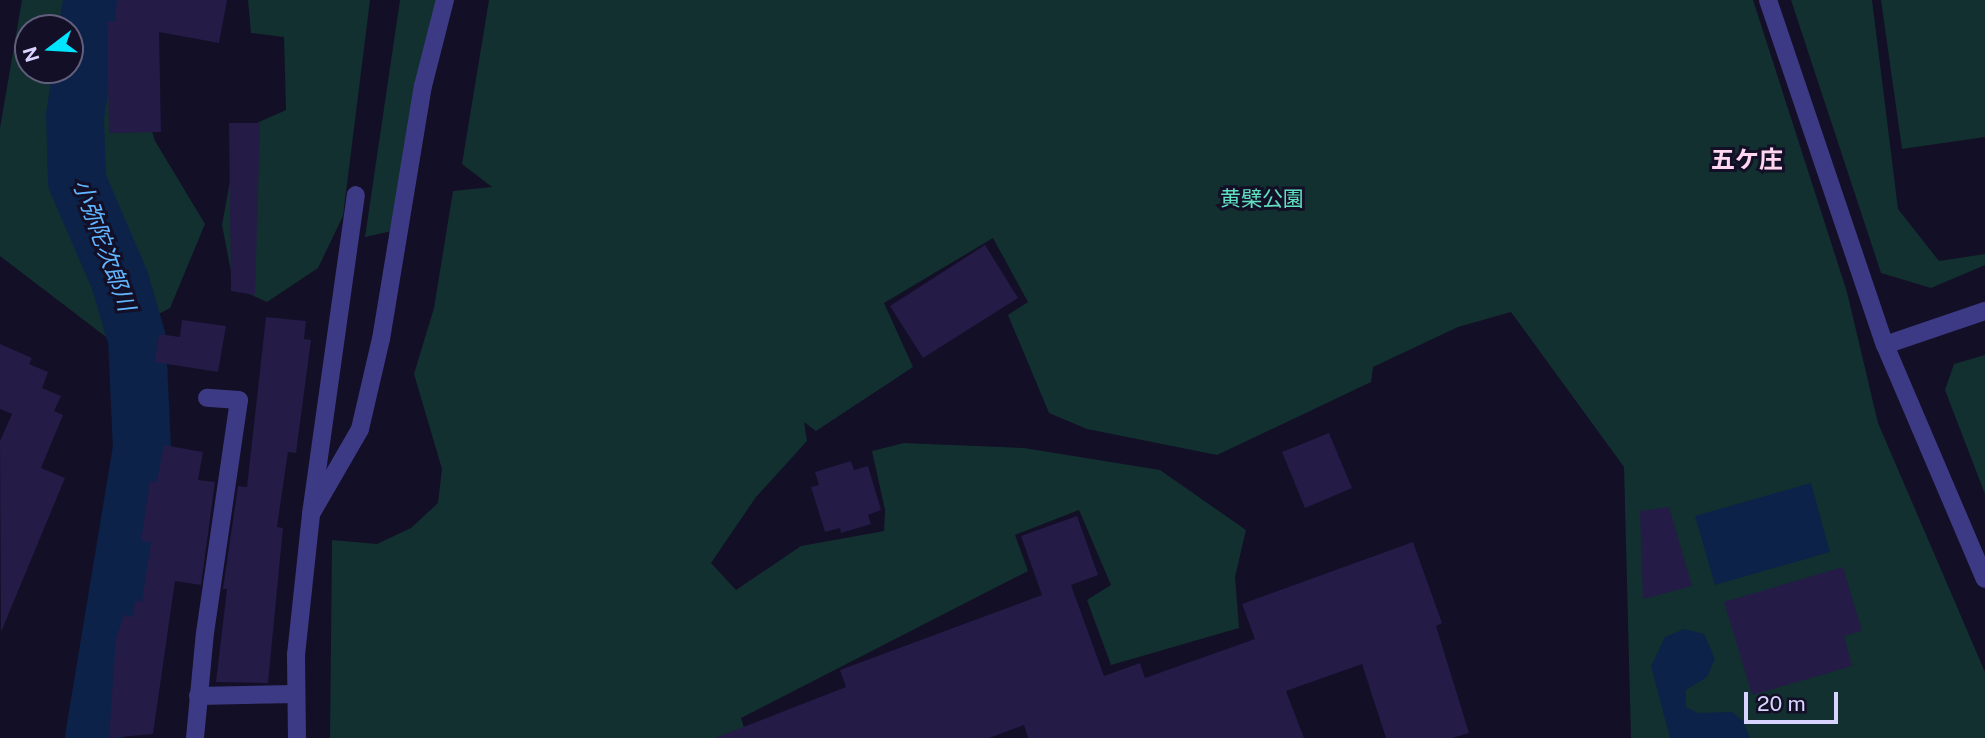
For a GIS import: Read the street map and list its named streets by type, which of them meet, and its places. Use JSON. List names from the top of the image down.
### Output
{
  "districts": ["五ケ庄"],
  "water": ["小弥陀次郎川"],
  "parks": ["黄檗公園"],
  "scale_bar": "20 m",
  "north": "left"
}
